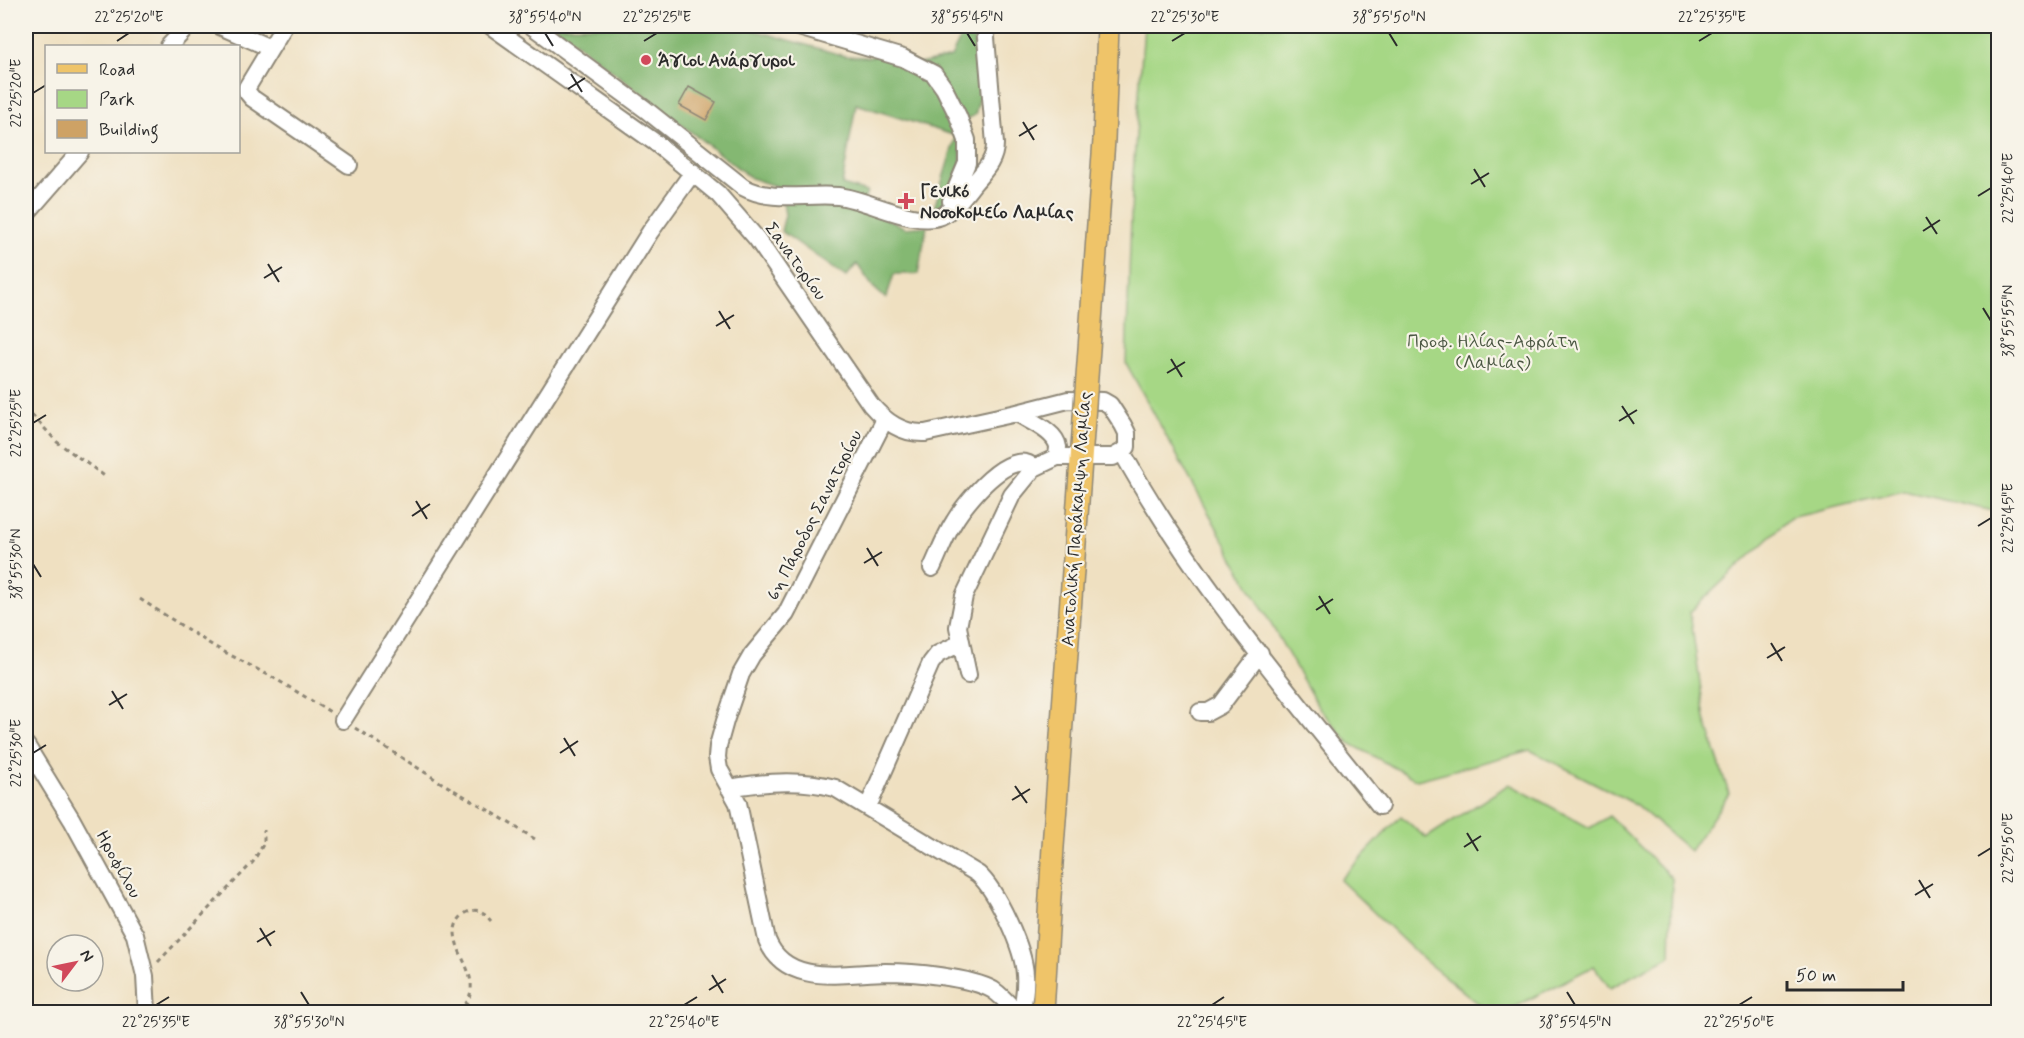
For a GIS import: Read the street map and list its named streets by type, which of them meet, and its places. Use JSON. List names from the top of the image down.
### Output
{
  "streets": {
    "main road": ["Ανατολική Παράκαμψη Λαμίας"],
    "street": ["Σανατορίου", "6η Πάροδος Σανατορίου", "Ηροφίλου"]
  },
  "crossings": [
    ["Σανατορίου", "6η Πάροδος Σανατορίου"]
  ],
  "parks": ["Προφ. Ηλίας-Αφράτη (Λαμίας)"],
  "places": {
    "other": ["Άγιοι Ανάργυροι"],
    "health": ["Γενικό Νοσοκομείο Λαμίας"]
  },
  "legend": ["Road", "Park", "Building"],
  "scale_bar": "50 m",
  "north": "top right",
  "coordinates": [
    "22°25'20\"E",
    "38°55'40\"N",
    "22°25'25\"E",
    "38°55'45\"N",
    "22°25'30\"E",
    "38°55'50\"N",
    "22°25'35\"E",
    "22°25'40\"E",
    "38°55'55\"N",
    "22°25'45\"E",
    "38°55'30\"N",
    "22°25'50\"E"
  ]
}
